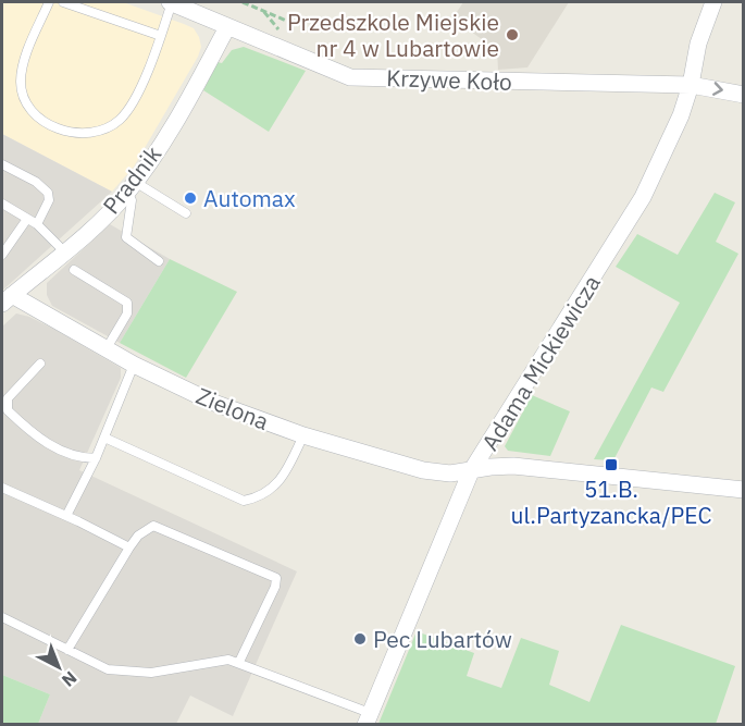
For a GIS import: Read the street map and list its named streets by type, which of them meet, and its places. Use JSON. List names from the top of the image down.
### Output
{
  "streets": {
    "street": [
      "Krzywe Koło",
      "Pradnik",
      "Adama Mickiewicza",
      "Zielona"
    ]
  },
  "crossings": [
    ["Krzywe Koło", "Pradnik"],
    ["Krzywe Koło", "Adama Mickiewicza"],
    ["Pradnik", "Zielona"],
    ["Adama Mickiewicza", "Zielona"]
  ],
  "places": {
    "other": ["Przedszkole Miejskie nr 4 w Lubartowie", "Automax", "Pec Lubartów"],
    "transit": ["51.B. ul.Partyzancka/PEC"]
  },
  "north": "bottom right"
}
